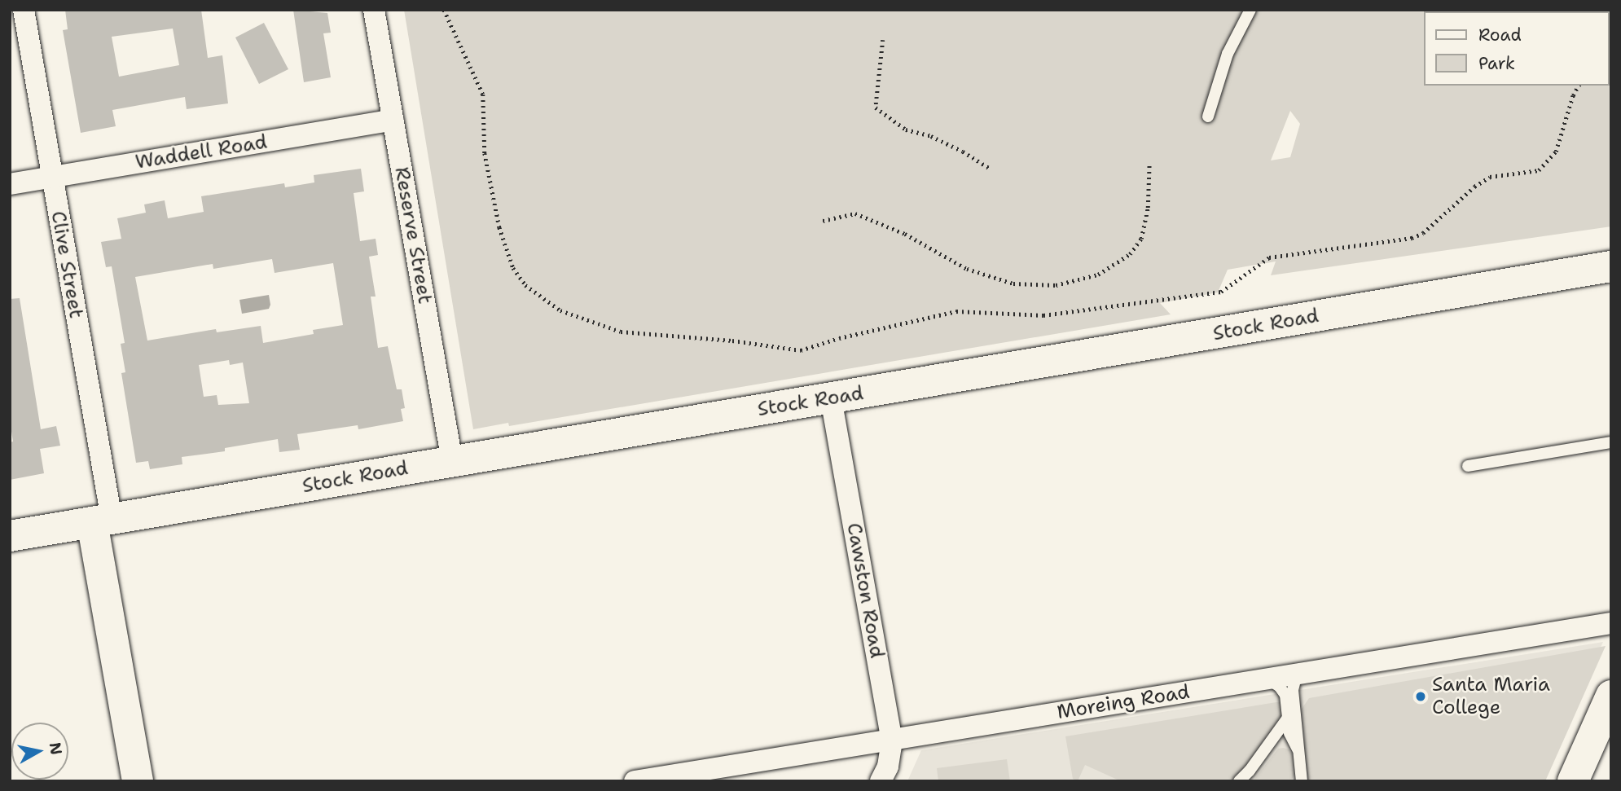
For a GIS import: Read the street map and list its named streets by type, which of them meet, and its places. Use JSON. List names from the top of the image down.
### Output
{
  "streets": {
    "street": [
      "Waddell Road",
      "Reserve Street",
      "Clive Street",
      "Stock Road",
      "Cawston Road",
      "Moreing Road"
    ]
  },
  "crossings": [
    ["Waddell Road", "Reserve Street"],
    ["Waddell Road", "Clive Street"],
    ["Reserve Street", "Stock Road"],
    ["Clive Street", "Stock Road"],
    ["Stock Road", "Cawston Road"],
    ["Cawston Road", "Moreing Road"]
  ],
  "places": ["Santa Maria College"],
  "legend": ["Road", "Park"],
  "north": "right"
}
